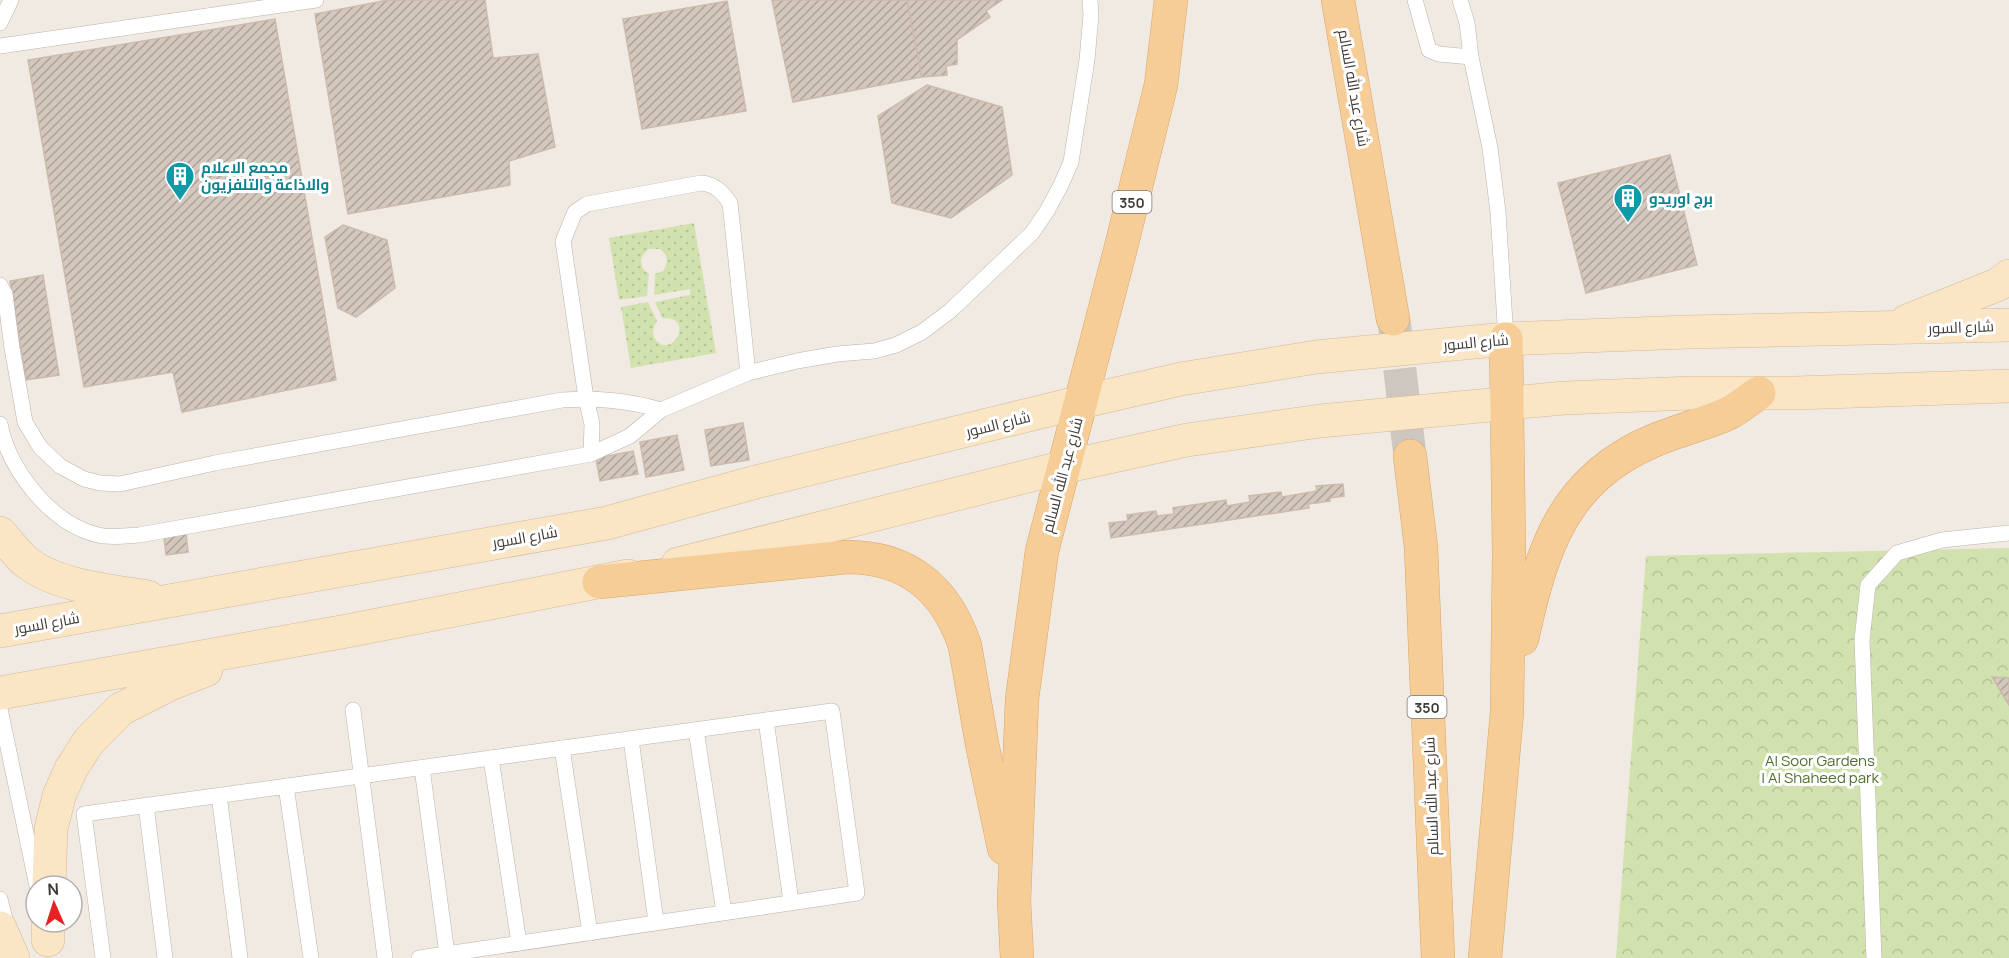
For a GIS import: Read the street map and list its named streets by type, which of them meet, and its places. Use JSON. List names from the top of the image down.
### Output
{
  "streets": {
    "main road": ["شارع عبد الله السالم", "350", "شارع السور"]
  },
  "crossings": [
    ["شارع عبد الله السالم", "شارع السور"]
  ],
  "parks": ["Al Soor Gardens | Al Shaheed park"],
  "places": {
    "building": ["مجمع الاعلام والاذاعة والتلفزيون", "برج اوريدو"]
  },
  "north": "top"
}
